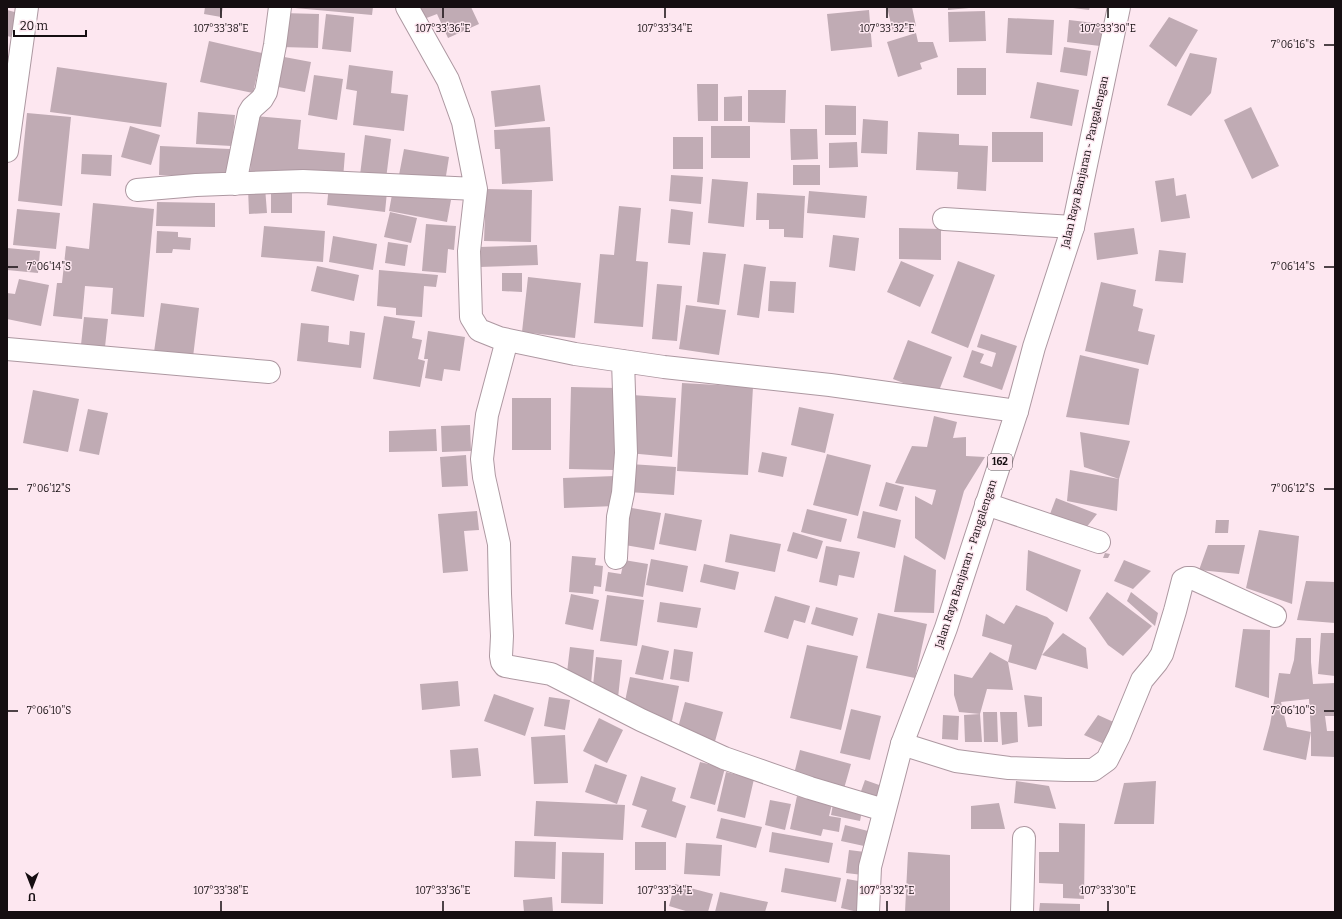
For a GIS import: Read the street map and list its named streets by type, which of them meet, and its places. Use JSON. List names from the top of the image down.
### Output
{
  "streets": {
    "street": ["Jalan Raya Banjaran - Pangalengan", "162"]
  },
  "scale_bar": "20 m",
  "north": "bottom",
  "coordinates": [
    "107°33'38\"E",
    "107°33'36\"E",
    "107°33'34\"E",
    "107°33'32\"E",
    "107°33'30\"E",
    "7°06'16\"S",
    "7°06'14\"S",
    "7°06'12\"S",
    "7°06'10\"S"
  ]
}
